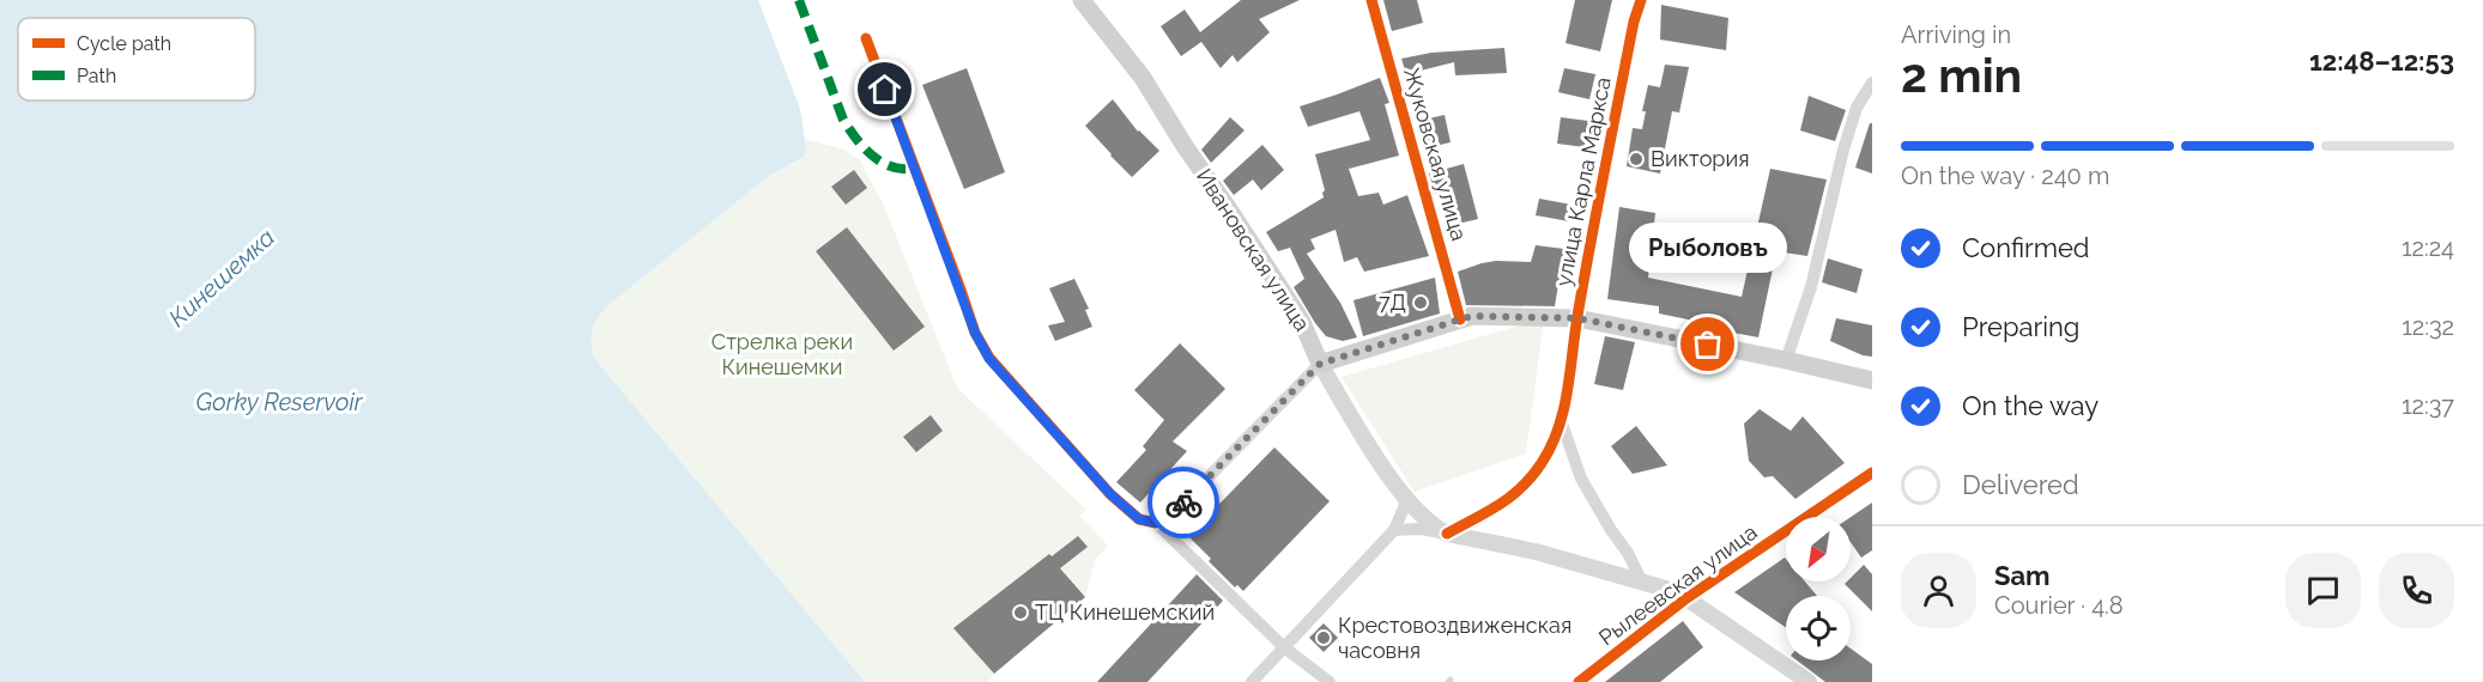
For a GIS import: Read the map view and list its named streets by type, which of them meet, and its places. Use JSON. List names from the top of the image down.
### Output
{
  "streets": {
    "main road": ["Ивановская улица"],
    "street": ["Жуковская улица", "улица Карла Маркса", "Рылеевская улица"]
  },
  "crossings": [
    ["улица Карла Маркса", "Ивановская улица"]
  ],
  "water": ["Кинешемка", "Gorky Reservoir"],
  "parks": ["Стрелка реки Кинешемки"],
  "places": [
    "Виктория",
    "7Д",
    "Рыболовъ",
    "ТЦ Кинешемский",
    "Крестовоздвиженская часовня"
  ],
  "legend": ["Cycle path", "Path"],
  "north": "bottom left",
  "page": {
    "heading": ["2 min", "Arriving in", "12:48–12:53"],
    "panel": ["Sam", "Courier · 4.8"],
    "bar": "On the way · 240 m",
    "list": [
      ["Confirmed", "12:24"],
      ["Preparing", "12:32"],
      ["On the way", "12:37"],
      "Delivered"
    ],
    "bubble": "Рыболовъ"
  }
}
